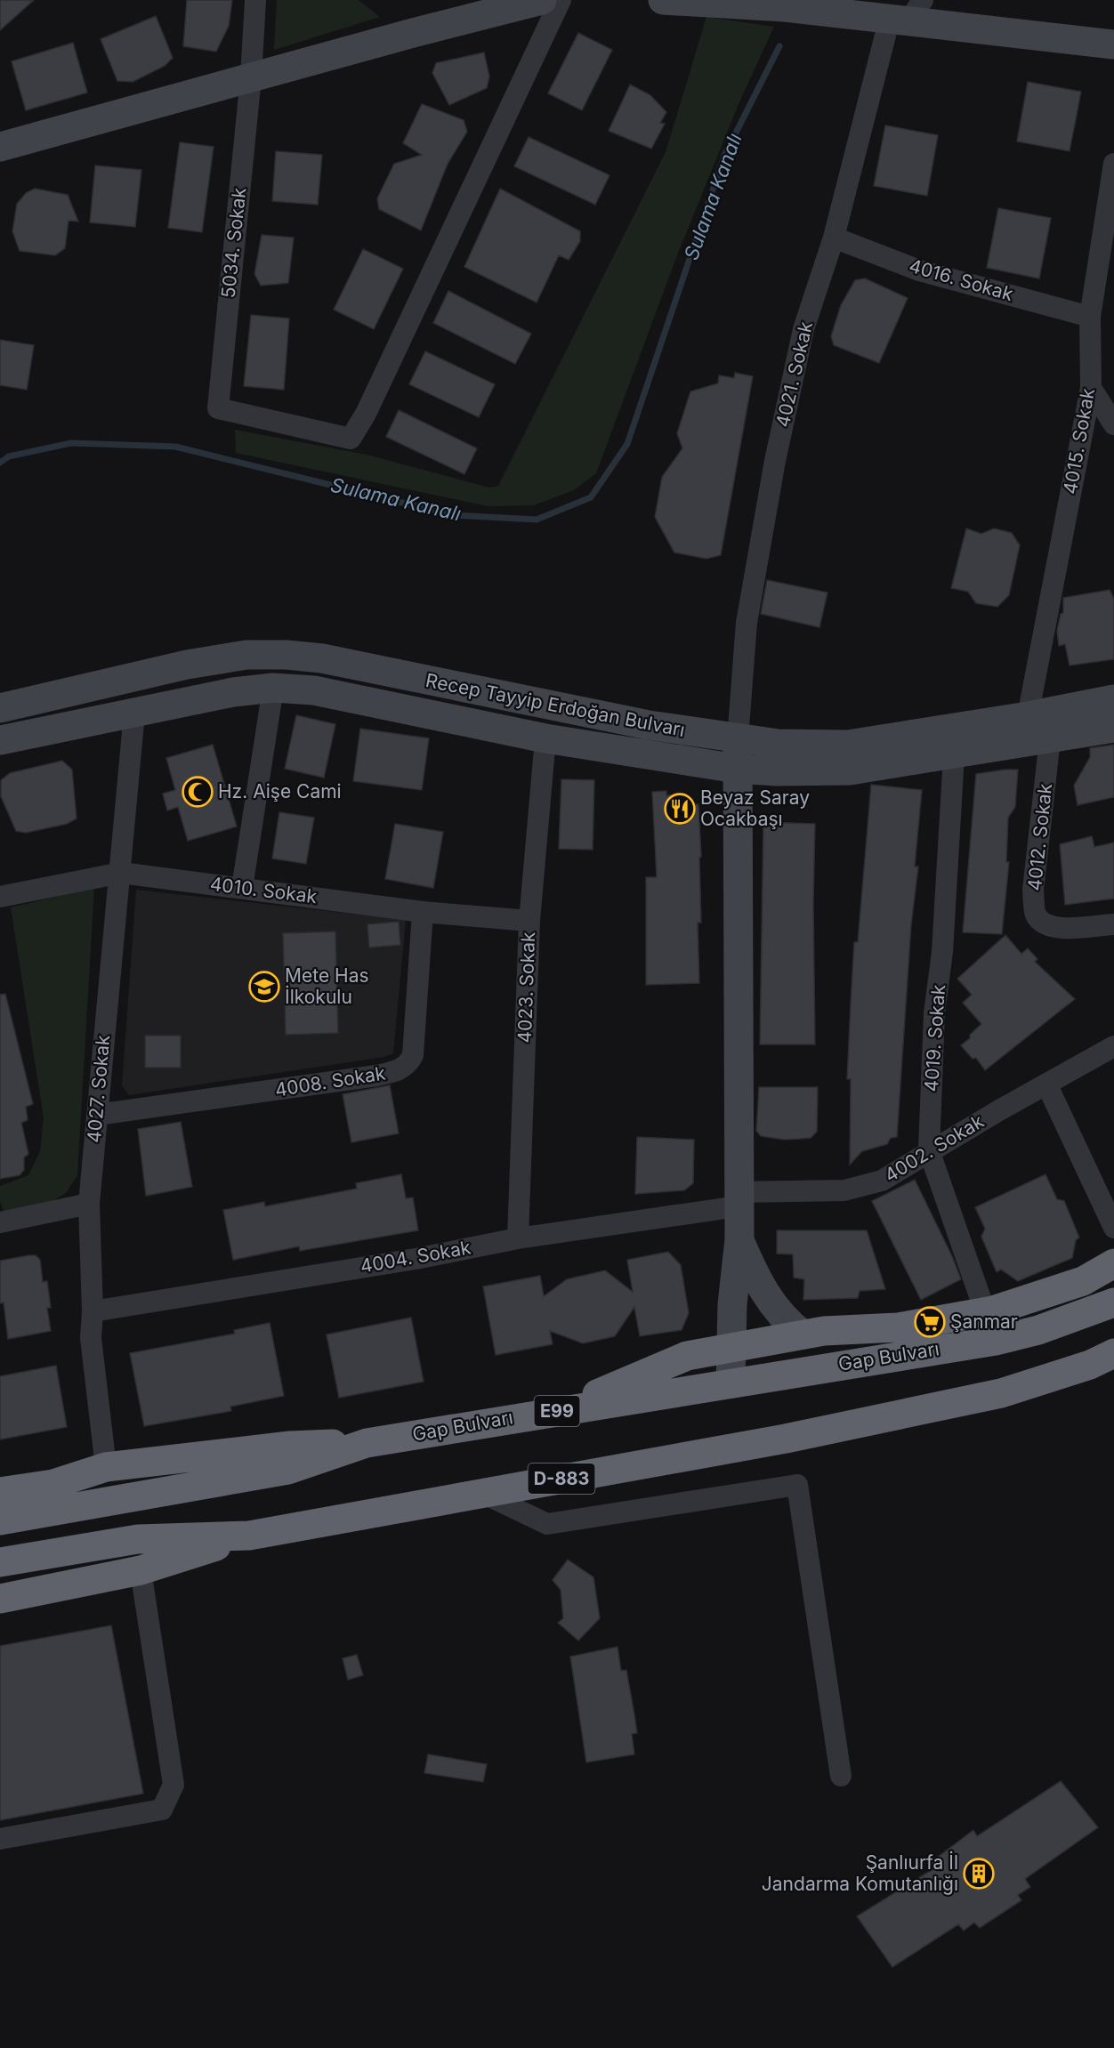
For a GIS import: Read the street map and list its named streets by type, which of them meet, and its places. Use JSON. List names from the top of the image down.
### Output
{
  "streets": {
    "highway": ["Gap Bulvarı", "E99", "D-883"],
    "main road": ["Recep Tayyip Erdoğan Bulvarı"],
    "street": [
      "5034. Sokak",
      "4016. Sokak",
      "4021. Sokak",
      "4015. Sokak",
      "4012. Sokak",
      "4010. Sokak",
      "4023. Sokak",
      "4019. Sokak",
      "4008. Sokak",
      "4027. Sokak",
      "4002. Sokak",
      "4004. Sokak"
    ]
  },
  "crossings": [
    ["4016. Sokak", "4021. Sokak"],
    ["4016. Sokak", "4015. Sokak"],
    ["4021. Sokak", "Recep Tayyip Erdoğan Bulvarı"],
    ["4015. Sokak", "Recep Tayyip Erdoğan Bulvarı"],
    ["Recep Tayyip Erdoğan Bulvarı", "4012. Sokak"],
    ["Recep Tayyip Erdoğan Bulvarı", "4023. Sokak"],
    ["Recep Tayyip Erdoğan Bulvarı", "4019. Sokak"],
    ["Recep Tayyip Erdoğan Bulvarı", "4027. Sokak"],
    ["4010. Sokak", "4023. Sokak"],
    ["4010. Sokak", "4008. Sokak"],
    ["4010. Sokak", "4027. Sokak"],
    ["4023. Sokak", "4004. Sokak"],
    ["4019. Sokak", "4002. Sokak"],
    ["4008. Sokak", "4027. Sokak"],
    ["4027. Sokak", "4004. Sokak"],
    ["4002. Sokak", "4004. Sokak"]
  ],
  "water": ["Sulama Kanalı"],
  "places": {
    "mosque": ["Hz. Aişe Cami"],
    "restaurant": ["Beyaz Saray Ocakbaşı"],
    "school or university": ["Mete Has İlkokulu"],
    "supermarket": ["Şanmar"],
    "building": ["Şanlıurfa İl Jandarma Komutanlığı"]
  }
}
